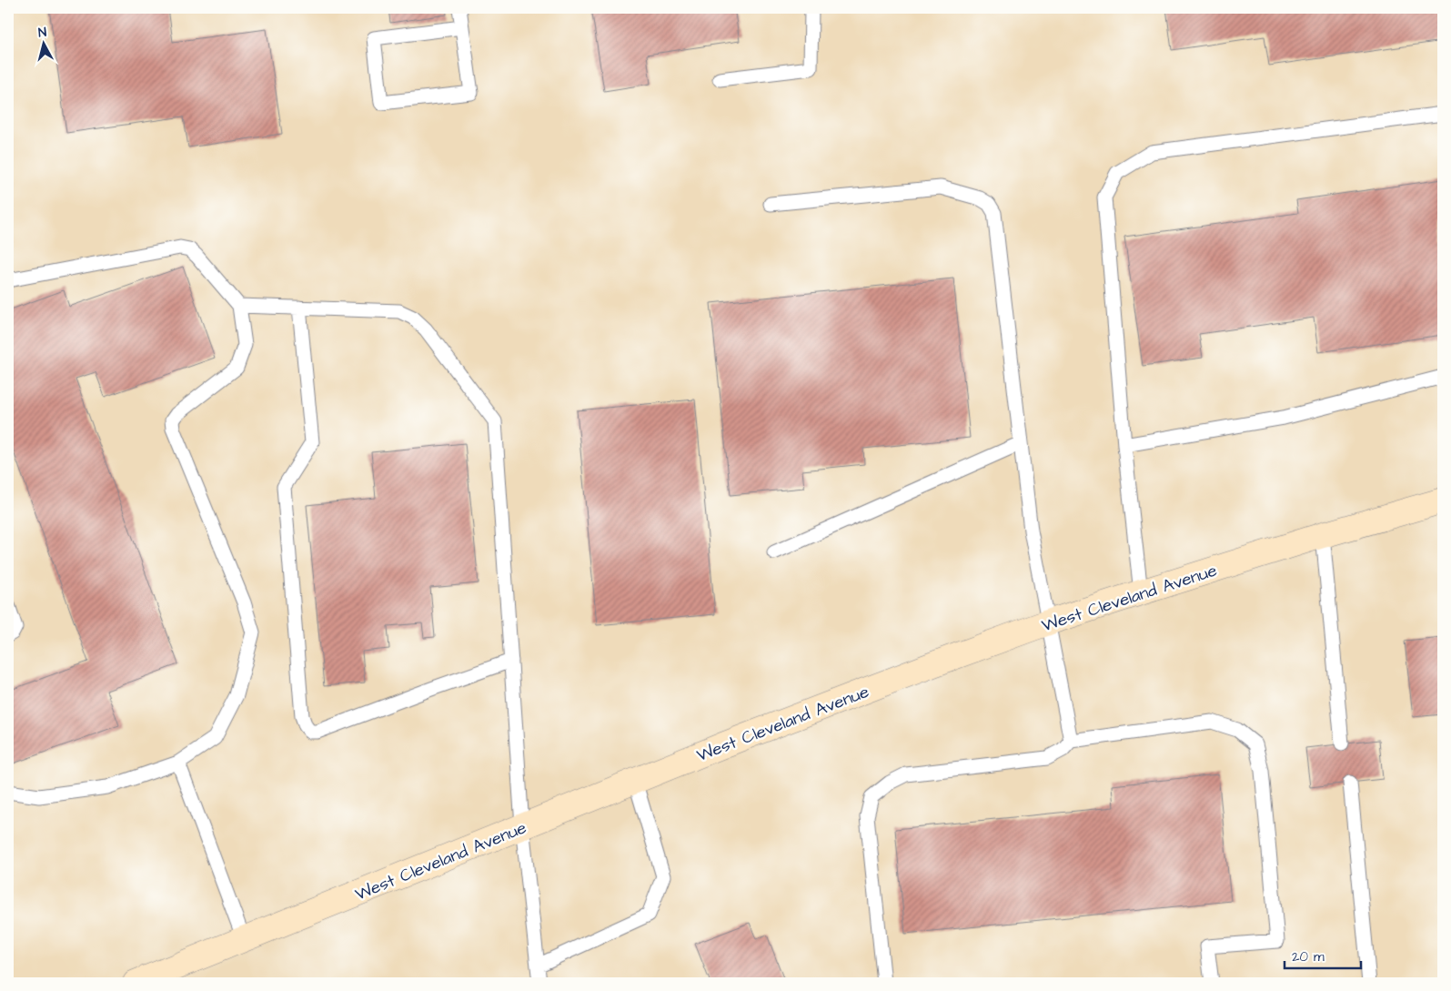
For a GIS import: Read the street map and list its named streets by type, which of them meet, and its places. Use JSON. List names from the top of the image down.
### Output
{
  "streets": {
    "main road": ["West Cleveland Avenue"]
  },
  "scale_bar": "20 m",
  "north": "top"
}
